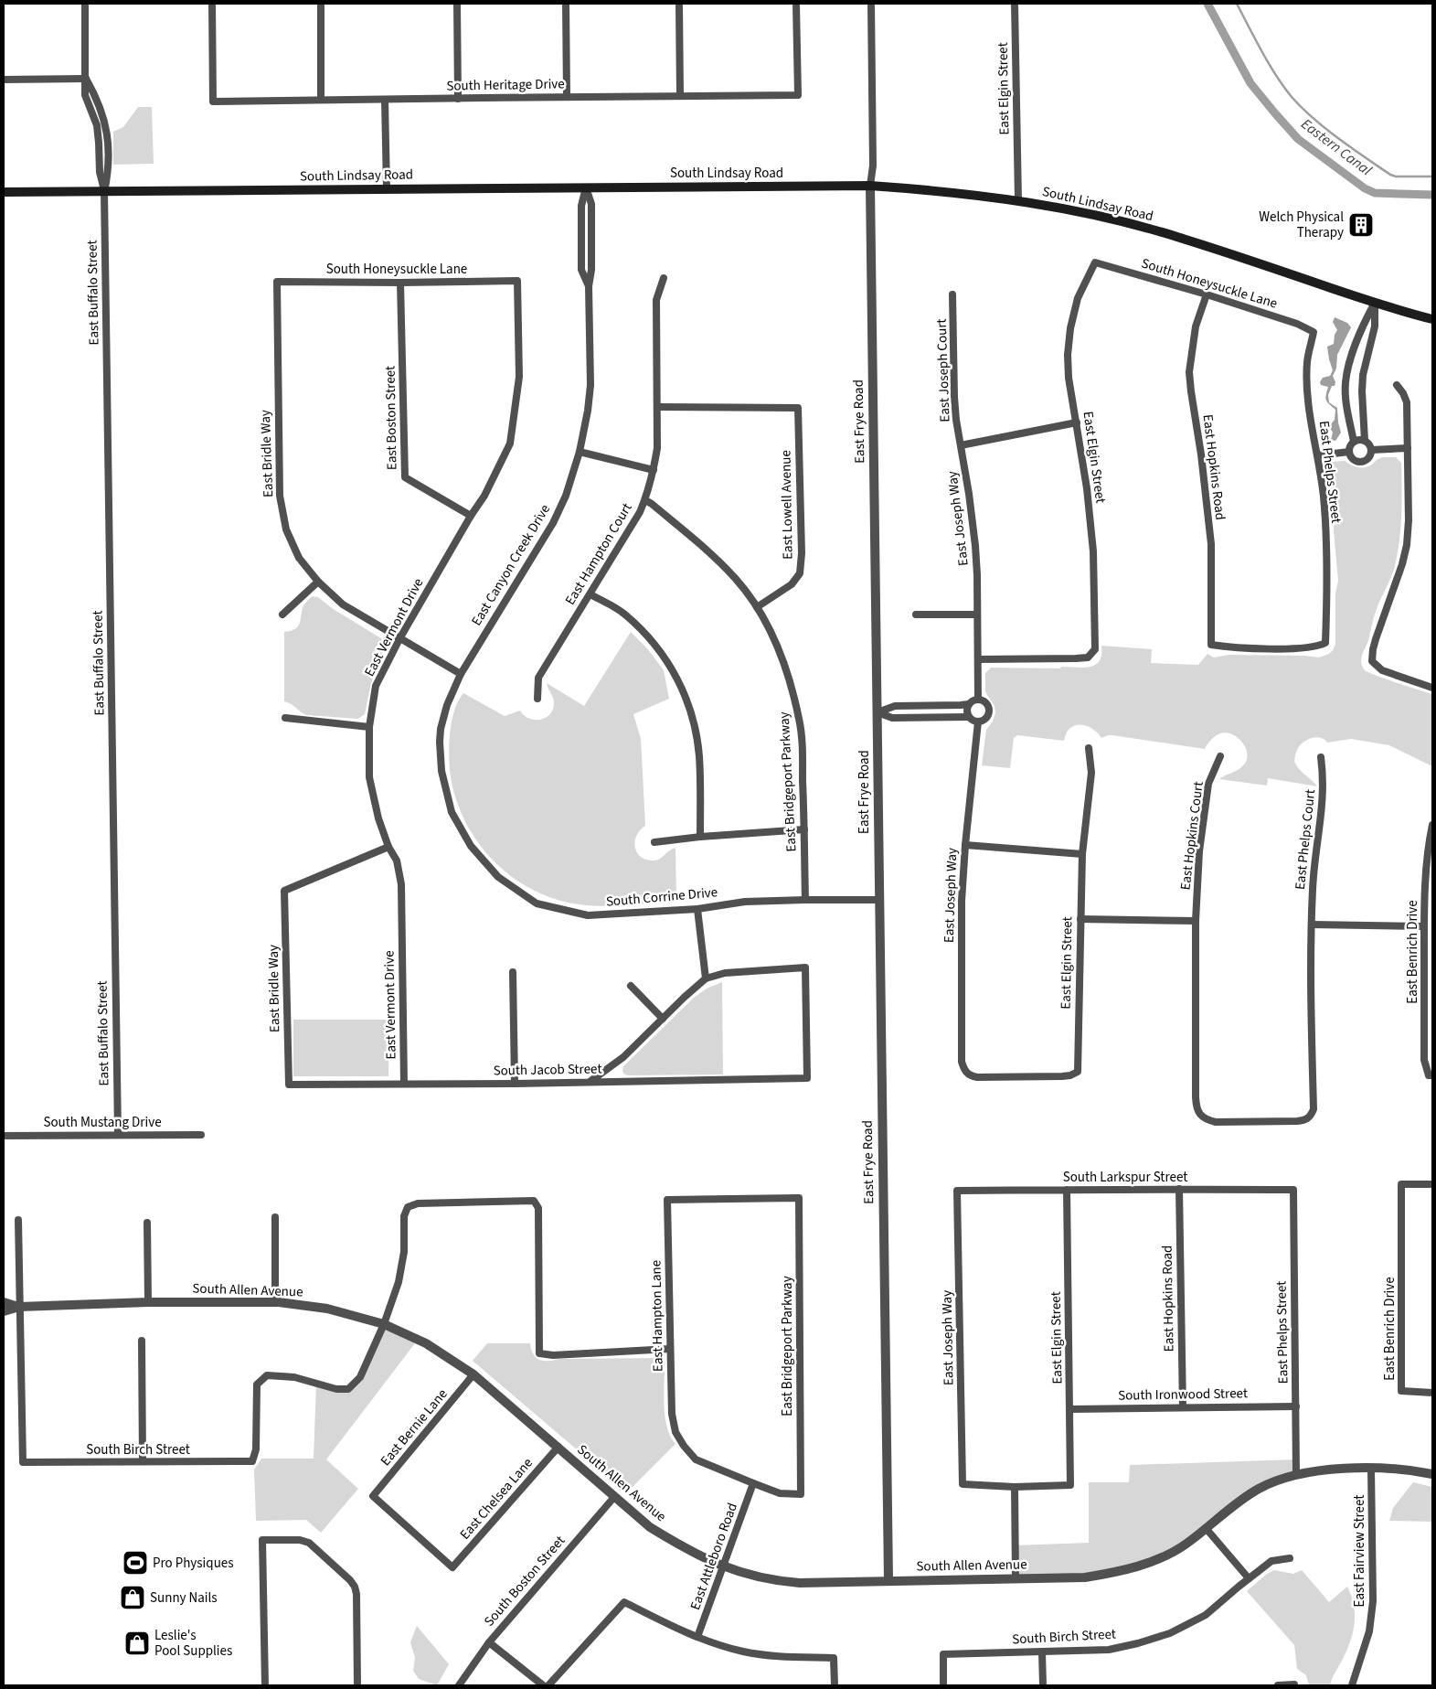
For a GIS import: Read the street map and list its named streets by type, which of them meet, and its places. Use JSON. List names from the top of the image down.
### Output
{
  "streets": {
    "main road": ["South Lindsay Road"],
    "street": [
      "South Heritage Drive",
      "East Elgin Street",
      "South Honeysuckle Lane",
      "East Buffalo Street",
      "East Joseph Court",
      "East Boston Street",
      "East Frye Road",
      "East Bridle Way",
      "East Hopkins Road",
      "East Phelps Street",
      "East Lowell Avenue",
      "East Joseph Way",
      "East Hampton Court",
      "East Canyon Creek Drive",
      "East Vermont Drive",
      "East Bridgeport Parkway",
      "East Hopkins Court",
      "East Phelps Court",
      "South Corrine Drive",
      "East Benrich Drive",
      "South Jacob Street",
      "South Mustang Drive",
      "South Larkspur Street",
      "South Allen Avenue",
      "East Hampton Lane",
      "South Ironwood Street",
      "East Bernie Lane",
      "South Birch Street",
      "East Chelsea Lane",
      "East Fairview Street",
      "East Attleboro Road",
      "South Boston Street"
    ]
  },
  "crossings": [
    ["East Elgin Street", "South Lindsay Road"],
    ["East Elgin Street", "South Honeysuckle Lane"],
    ["East Elgin Street", "East Joseph Way"],
    ["East Elgin Street", "South Larkspur Street"],
    ["East Elgin Street", "South Ironwood Street"],
    ["South Lindsay Road", "East Buffalo Street"],
    ["South Lindsay Road", "East Frye Road"],
    ["South Lindsay Road", "East Canyon Creek Drive"],
    ["South Honeysuckle Lane", "East Boston Street"],
    ["South Honeysuckle Lane", "East Bridle Way"],
    ["South Honeysuckle Lane", "East Hopkins Road"],
    ["South Honeysuckle Lane", "East Phelps Street"],
    ["South Honeysuckle Lane", "East Vermont Drive"],
    ["East Buffalo Street", "South Mustang Drive"],
    ["East Joseph Court", "East Joseph Way"],
    ["East Boston Street", "East Vermont Drive"],
    ["East Frye Road", "South Corrine Drive"],
    ["East Frye Road", "South Allen Avenue"],
    ["East Bridle Way", "East Canyon Creek Drive"],
    ["East Bridle Way", "East Vermont Drive"],
    ["East Bridle Way", "South Jacob Street"],
    ["East Hopkins Road", "East Phelps Street"],
    ["East Hopkins Road", "South Larkspur Street"],
    ["East Hopkins Road", "South Ironwood Street"],
    ["East Phelps Street", "South Larkspur Street"],
    ["East Phelps Street", "South Allen Avenue"],
    ["East Phelps Street", "South Ironwood Street"],
    ["East Lowell Avenue", "East Hampton Court"],
    ["East Lowell Avenue", "East Bridgeport Parkway"],
    ["East Joseph Way", "South Larkspur Street"],
    ["East Hampton Court", "East Bridgeport Parkway"],
    ["East Canyon Creek Drive", "South Corrine Drive"],
    ["East Vermont Drive", "South Jacob Street"],
    ["East Bridgeport Parkway", "South Corrine Drive"],
    ["East Bridgeport Parkway", "East Hampton Lane"],
    ["East Bridgeport Parkway", "East Attleboro Road"],
    ["South Allen Avenue", "East Bernie Lane"],
    ["South Allen Avenue", "South Birch Street"],
    ["South Allen Avenue", "East Chelsea Lane"],
    ["South Allen Avenue", "East Fairview Street"],
    ["South Allen Avenue", "East Attleboro Road"],
    ["South Allen Avenue", "South Boston Street"],
    ["East Hampton Lane", "East Attleboro Road"],
    ["East Bernie Lane", "East Chelsea Lane"]
  ],
  "water": ["Eastern Canal"],
  "places": {
    "building": ["Welch Physical Therapy"],
    "sports": ["Pro Physiques"],
    "shop": ["Sunny Nails", "Leslie's Pool Supplies"]
  }
}
